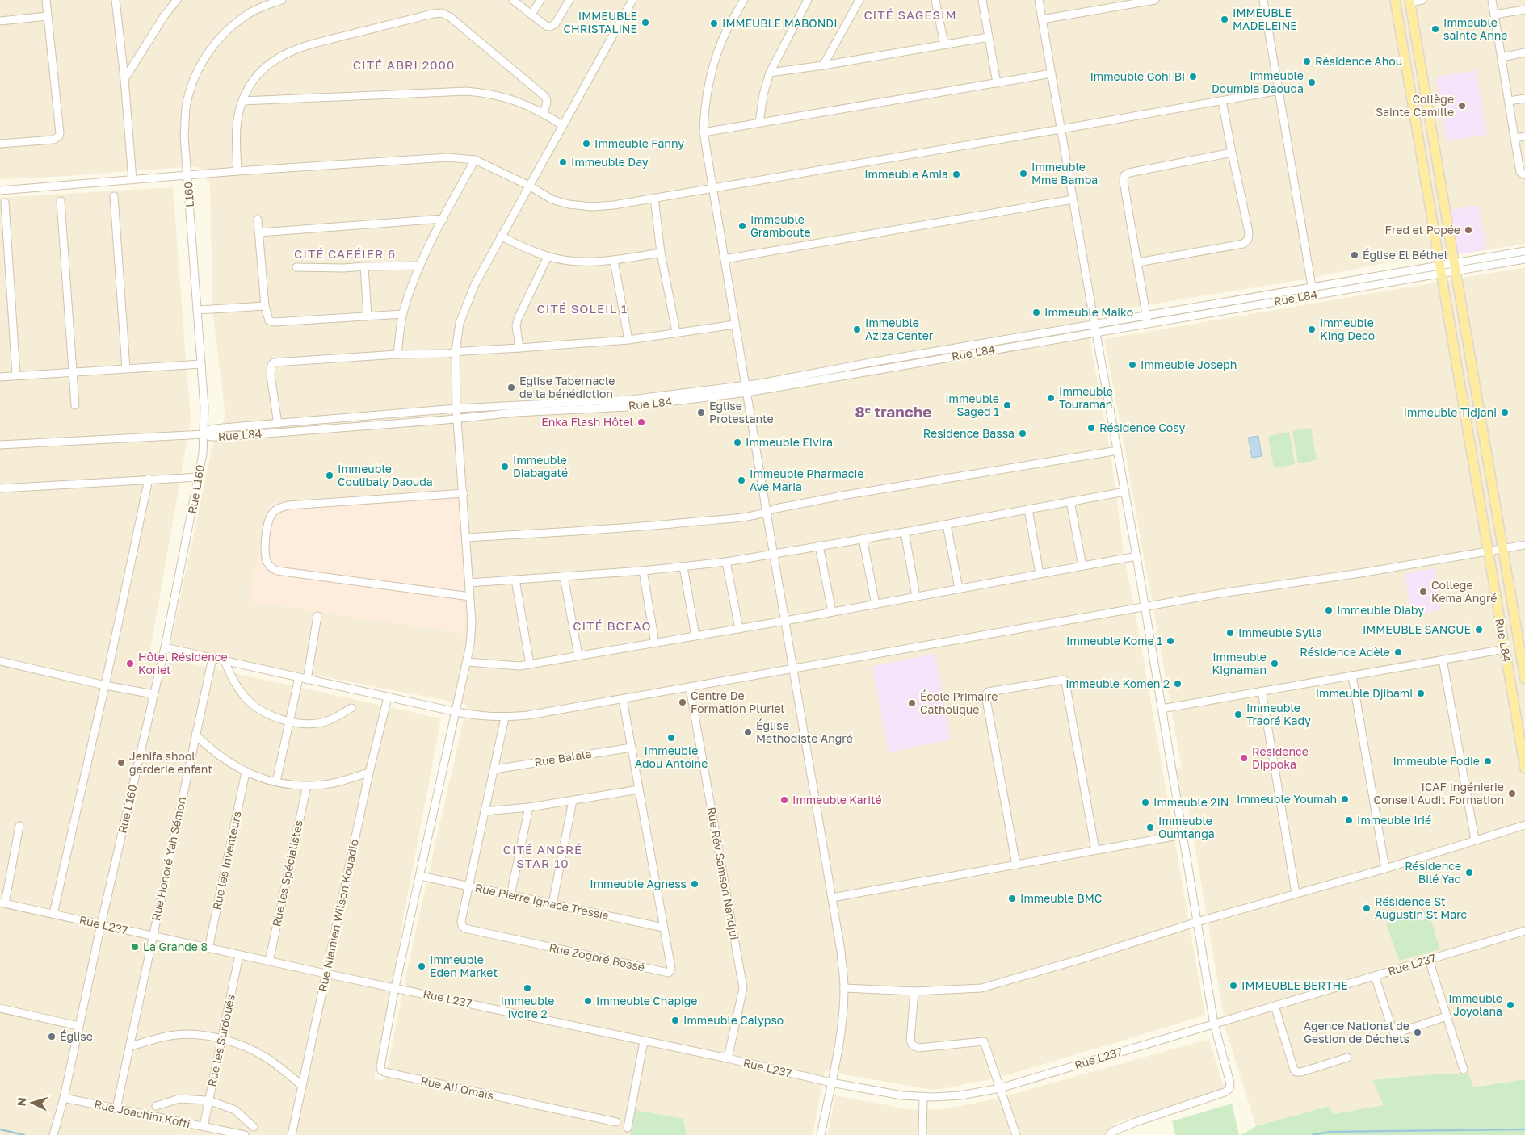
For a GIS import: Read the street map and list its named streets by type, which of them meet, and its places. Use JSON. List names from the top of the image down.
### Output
{
  "streets": {
    "main road": ["Rue L84"],
    "street": [
      "L160",
      "Rue L160",
      "Rue Balala",
      "Rue Honoré Yah Sémon",
      "Rue les Inventeurs",
      "Rue les Spécialistes",
      "Rue Rév Samson Nandjui",
      "Rue Pierre Ignace Tressia",
      "Rue Niamien Wilson Kouadio",
      "Rue L237",
      "Rue Zogbré Bossé",
      "Rue les Surdoués",
      "Rue Ali Omaïs",
      "Rue Joachim Koffi"
    ]
  },
  "crossings": [
    ["L160", "Rue L84"],
    ["L160", "Rue L160"],
    ["Rue L84", "Rue L160"],
    ["Rue L160", "Rue L237"],
    ["Rue L160", "Rue Joachim Koffi"],
    ["Rue Balala", "Rue Zogbré Bossé"],
    ["Rue Honoré Yah Sémon", "Rue L237"],
    ["Rue Honoré Yah Sémon", "Rue Joachim Koffi"],
    ["Rue les Inventeurs", "Rue L237"],
    ["Rue les Spécialistes", "Rue L237"],
    ["Rue Rév Samson Nandjui", "Rue L237"],
    ["Rue Pierre Ignace Tressia", "Rue Zogbré Bossé"],
    ["Rue Niamien Wilson Kouadio", "Rue L237"],
    ["Rue L237", "Rue les Surdoués"],
    ["Rue L237", "Rue Ali Omaïs"],
    ["Rue les Surdoués", "Rue Joachim Koffi"]
  ],
  "districts": [
    "CITÉ SAGESIM",
    "CITÉ ABRI 2000",
    "CITÉ CAFÉIER 6",
    "CITÉ SOLEIL 1",
    "8ᵉ tranche",
    "CITÉ BCEAO",
    "CITÉ ANGRÉ STAR 10"
  ],
  "places": [
    "IMMEUBLE MADELEINE",
    "IMMEUBLE CHRISTALINE",
    "IMMEUBLE MABONDI",
    "Immeuble sainte Anne",
    "Résidence Ahou",
    "Immeuble Gohi Bi",
    "Immeuble Doumbia Daouda",
    "Collège Sainte Camille",
    "Immeuble Fanny",
    "Immeuble Day",
    "Immeuble Mme Bamba",
    "Immeuble Amia",
    "Immeuble Gramboute",
    "Fred et Popée",
    "Église El Béthel",
    "Immeuble Maiko",
    "Immeuble Aziza Center",
    "Immeuble King Deco",
    "Immeuble Joseph",
    "Eglise Tabernacle de la bénédiction",
    "Immeuble Touraman",
    "Immeuble Saged 1",
    "Eglise Protestante",
    "Immeuble Tidjani",
    "Enka Flash Hôtel",
    "Résidence Cosy",
    "Residence Bassa",
    "Immeuble Elvira",
    "Immeuble Diabagaté",
    "Immeuble Coulibaly Daouda",
    "Immeuble Pharmacie Ave Maria",
    "College Kema Angré",
    "Immeuble Diaby",
    "IMMEUBLE SANGUE",
    "Immeuble Sylla",
    "Immeuble Kome 1",
    "Résidence Adèle",
    "Hôtel Résidence Koriet",
    "Immeuble Kignaman",
    "Immeuble Komen 2",
    "Immeuble Djibami",
    "Centre De Formation Pluriel",
    "École Primaire Catholique",
    "Immeuble Traoré Kady",
    "Église Methodiste Angré",
    "Immeuble Adou Antoine",
    "Residence Dippoka",
    "Immeuble Fodie",
    "Jenifa shool garderie enfant",
    "ICAF Ingénierie Conseil Audit Formation",
    "Immeuble Youmah",
    "Immeuble Karité",
    "Immeuble 2IN",
    "Immeuble Irié",
    "Immeuble Oumtanga",
    "Résidence Bilé Yao",
    "Immeuble Agness",
    "Immeuble BMC",
    "Résidence St Augustin St Marc",
    "La Grande 8",
    "Immeuble Eden Market",
    "IMMEUBLE BERTHE",
    "Immeuble Ivoire 2",
    "Immeuble Chapige",
    "Immeuble Joyolana",
    "Immeuble Calypso",
    "Agence National de Gestion de Déchets",
    "Église"
  ],
  "north": "left"
}
